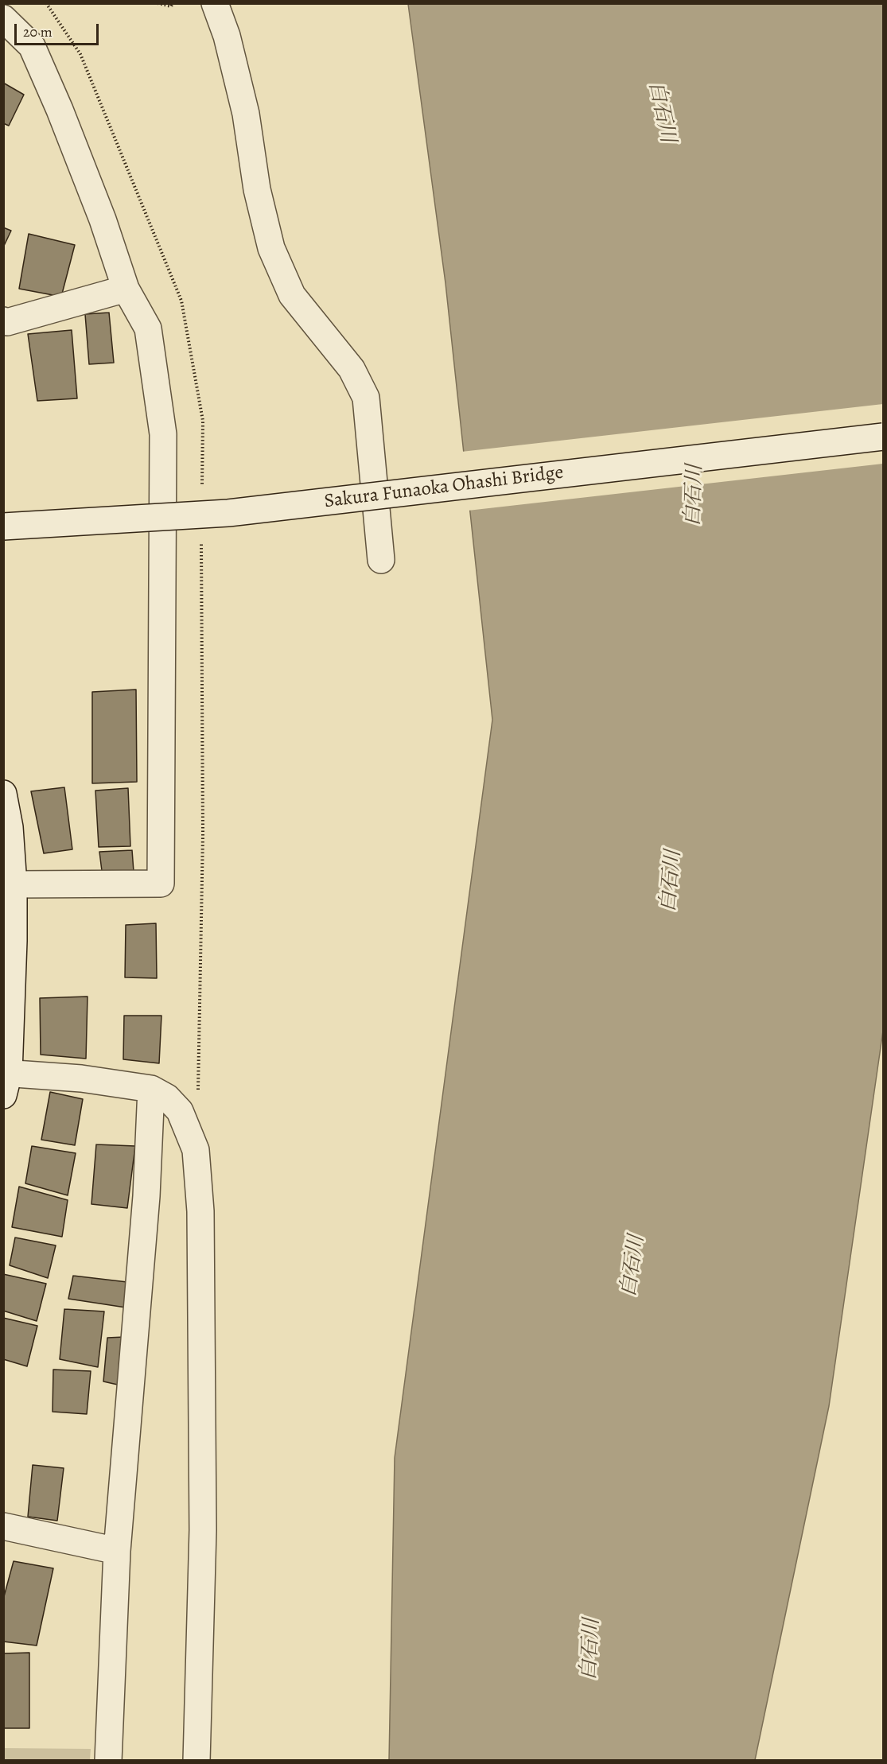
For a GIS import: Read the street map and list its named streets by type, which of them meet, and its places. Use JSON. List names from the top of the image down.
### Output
{
  "streets": {
    "street": ["Sakura Funaoka Ohashi Bridge"]
  },
  "water": ["白石川"],
  "scale_bar": "20 m"
}
